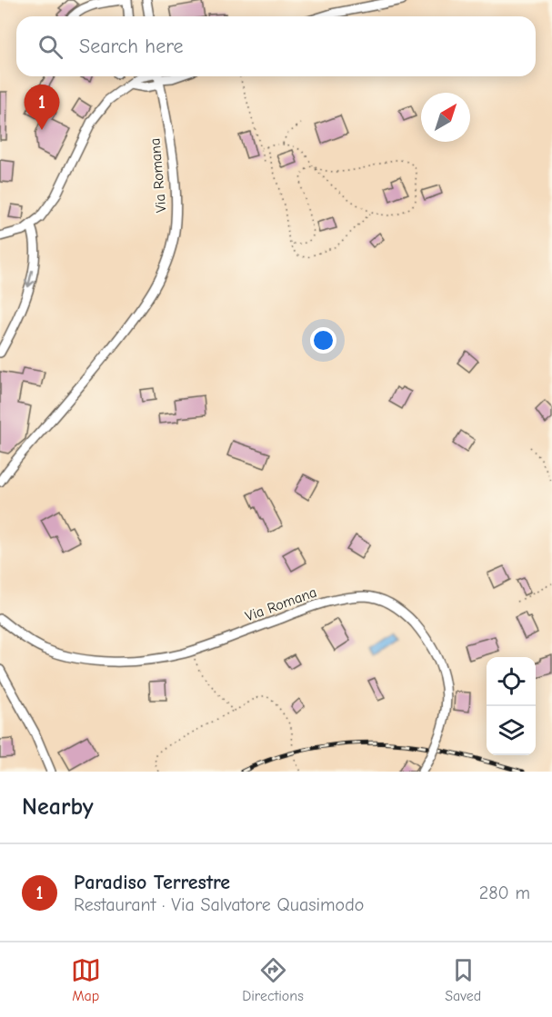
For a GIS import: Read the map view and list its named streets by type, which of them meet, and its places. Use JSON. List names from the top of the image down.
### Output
{
  "streets": {
    "street": ["Via Romana"]
  },
  "north": "top right",
  "page": {
    "search": "Search here",
    "pins": "1",
    "heading": "Nearby",
    "list": [
      {
        "mark": "1",
        "name": "Paradiso Terrestre",
        "note": "Restaurant · Via Salvatore Quasimodo",
        "value": "280 m"
      }
    ],
    "nav": ["Map", "Directions", "Saved"]
  }
}
